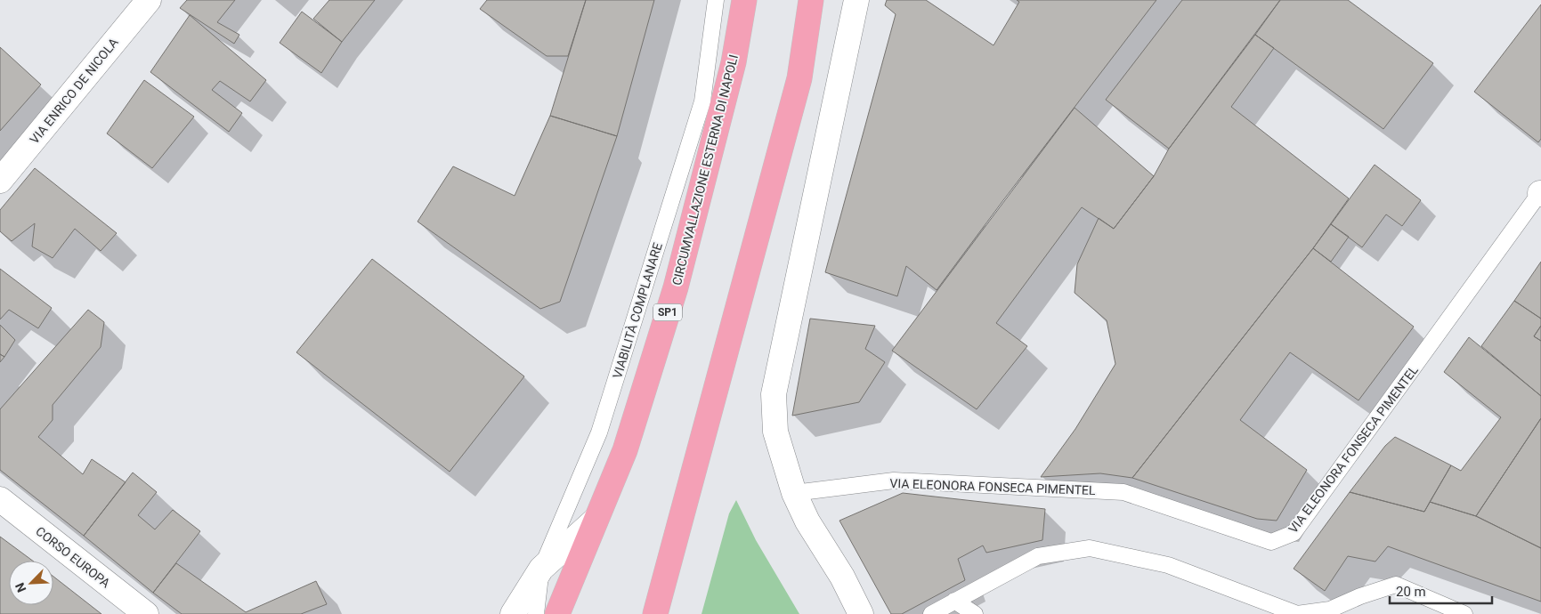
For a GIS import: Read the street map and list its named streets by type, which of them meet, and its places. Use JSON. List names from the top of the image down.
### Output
{
  "streets": {
    "highway": ["CIRCUMVALLAZIONE ESTERNA DI NAPOLI", "SP1"],
    "street": ["VIA ENRICO DE NICOLA", "CORSO EUROPA"],
    "lane": ["VIABILITÀ COMPLANARE", "VIA ELEONORA FONSECA PIMENTEL"]
  },
  "scale_bar": "20 m",
  "north": "bottom left"
}
